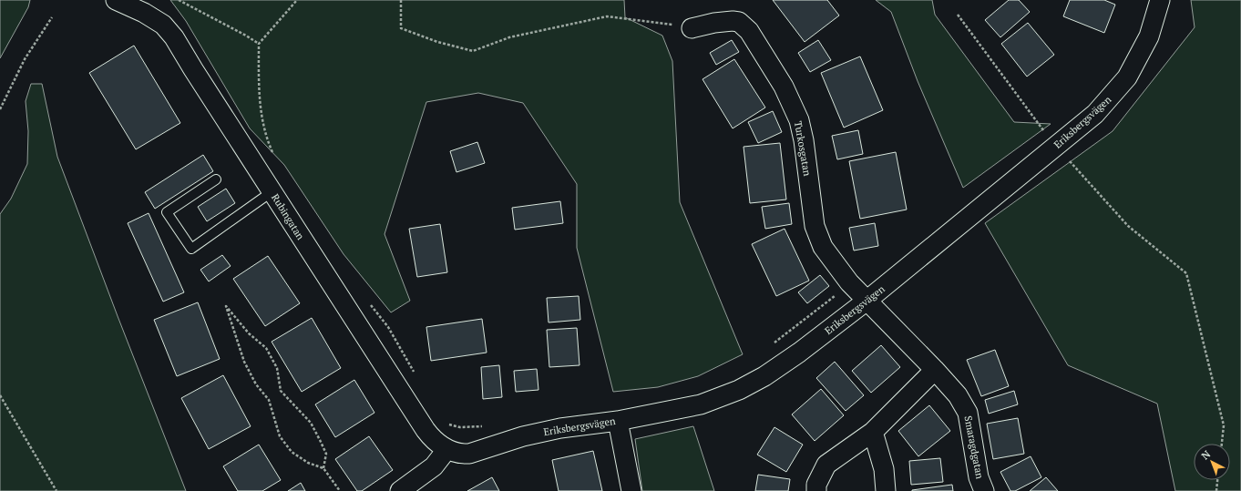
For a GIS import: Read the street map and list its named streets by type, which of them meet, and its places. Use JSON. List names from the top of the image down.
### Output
{
  "streets": {
    "street": [
      "Eriksbergsvägen",
      "Turkosgatan",
      "Rubingatan",
      "Smaragdgatan"
    ]
  },
  "crossings": [
    ["Eriksbergsvägen", "Turkosgatan"],
    ["Eriksbergsvägen", "Rubingatan"],
    ["Eriksbergsvägen", "Smaragdgatan"],
    ["Turkosgatan", "Smaragdgatan"]
  ],
  "north": "top left"
}
